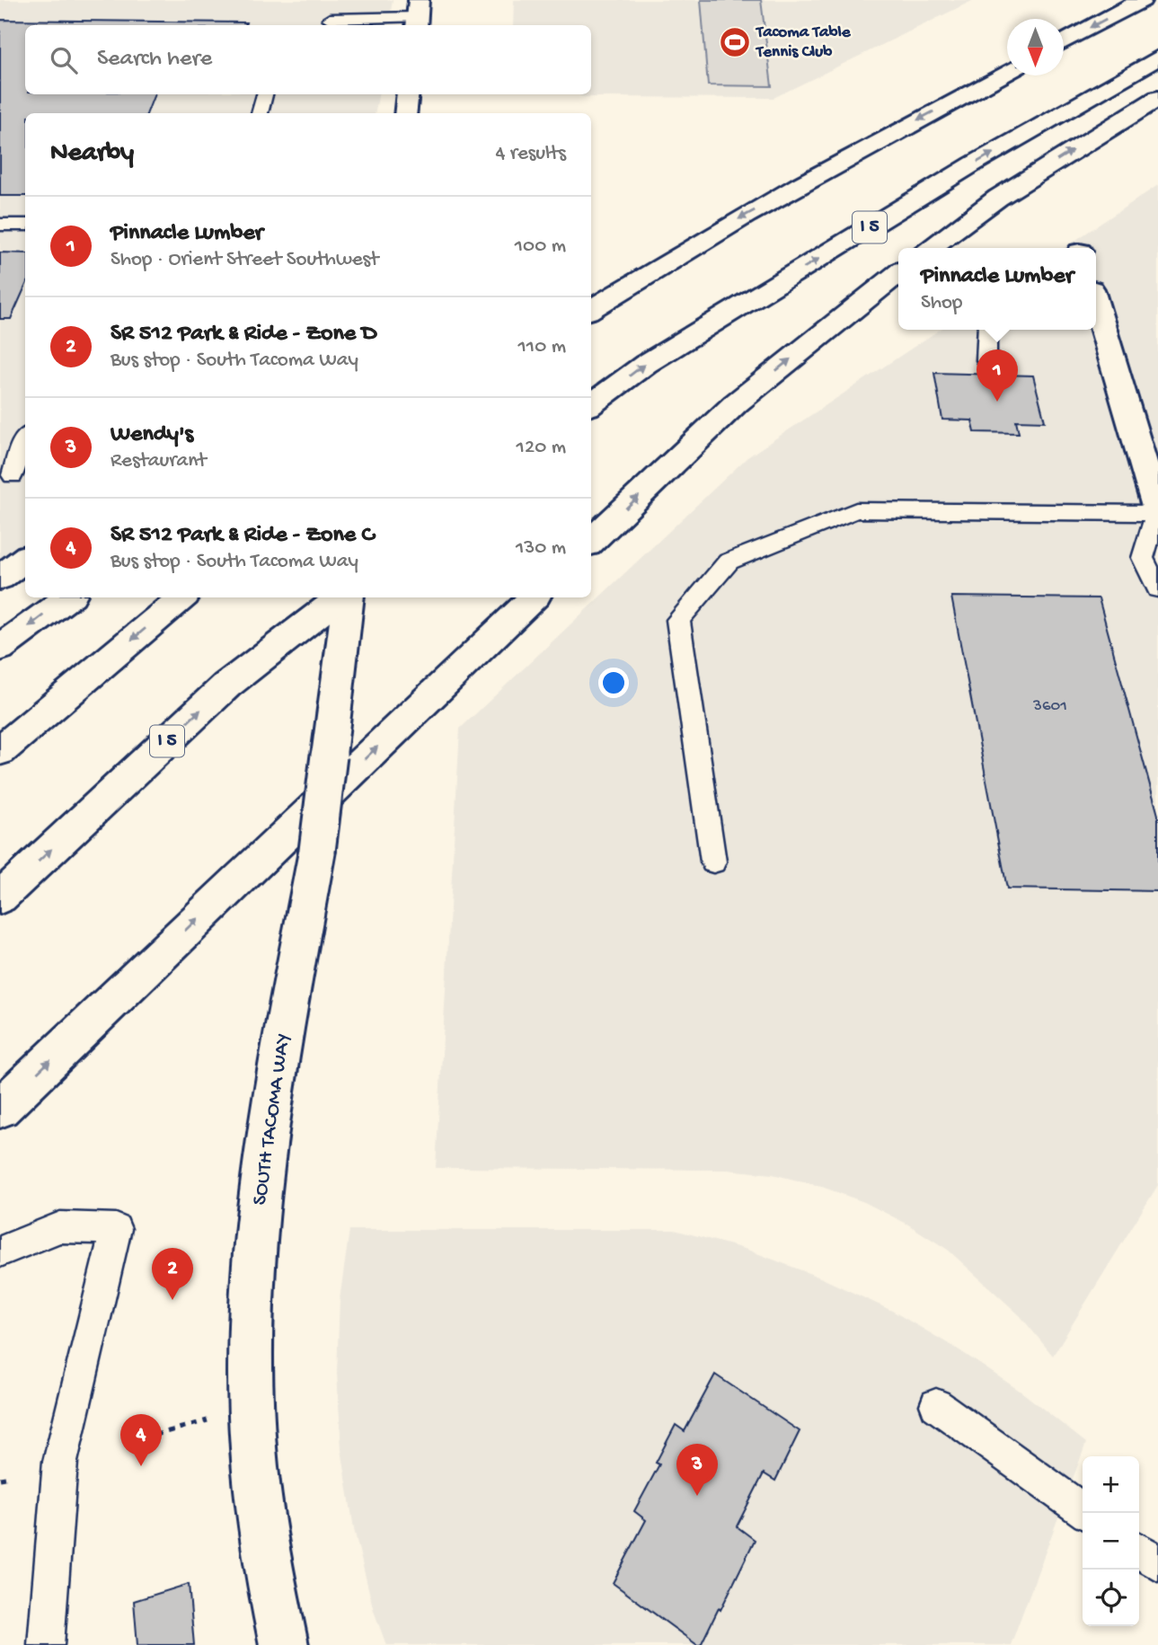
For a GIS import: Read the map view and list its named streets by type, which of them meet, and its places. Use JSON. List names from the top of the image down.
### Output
{
  "streets": {
    "main road": ["I 5", "SOUTH TACOMA WAY"]
  },
  "places": {
    "sports": ["Tacoma Table Tennis Club"]
  },
  "house_numbers": ["3601"],
  "north": "bottom",
  "page": {
    "search": "Search here",
    "heading": ["Nearby", "4 results"],
    "list": [
      {
        "mark": "1",
        "name": "Pinnacle Lumber",
        "note": "Shop · Orient Street Southwest",
        "value": "100 m"
      },
      {
        "mark": "2",
        "name": "SR 512 Park & Ride - Zone D",
        "note": "Bus stop · South Tacoma Way",
        "value": "110 m"
      },
      {
        "mark": "3",
        "name": "Wendy's",
        "note": "Restaurant",
        "value": "120 m"
      },
      {
        "mark": "4",
        "name": "SR 512 Park & Ride - Zone C",
        "note": "Bus stop · South Tacoma Way",
        "value": "130 m"
      }
    ],
    "popup": ["Pinnacle Lumber", "Shop"],
    "pins": [
      "1",
      "2",
      "4",
      "3"
    ],
    "map_buttons": ["+", "−"]
  }
}
